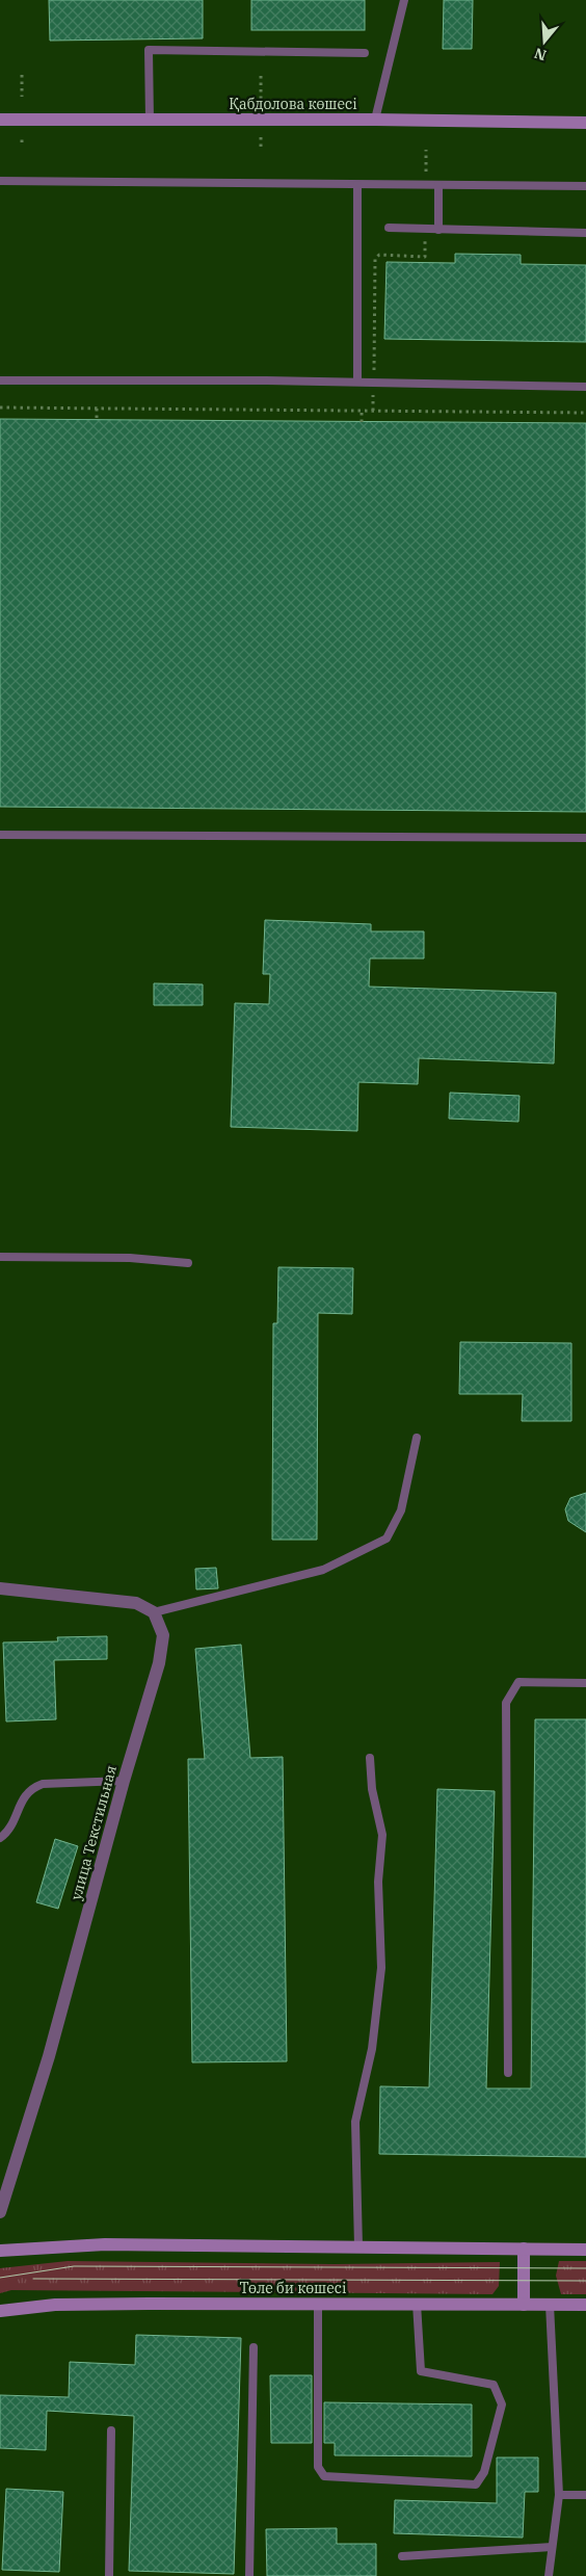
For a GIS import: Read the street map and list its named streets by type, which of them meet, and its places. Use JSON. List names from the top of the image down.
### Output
{
  "streets": {
    "main road": ["Қабдолова көшесі", "Төле би көшесі"],
    "street": ["улица Текстильная"]
  },
  "north": "bottom"
}
